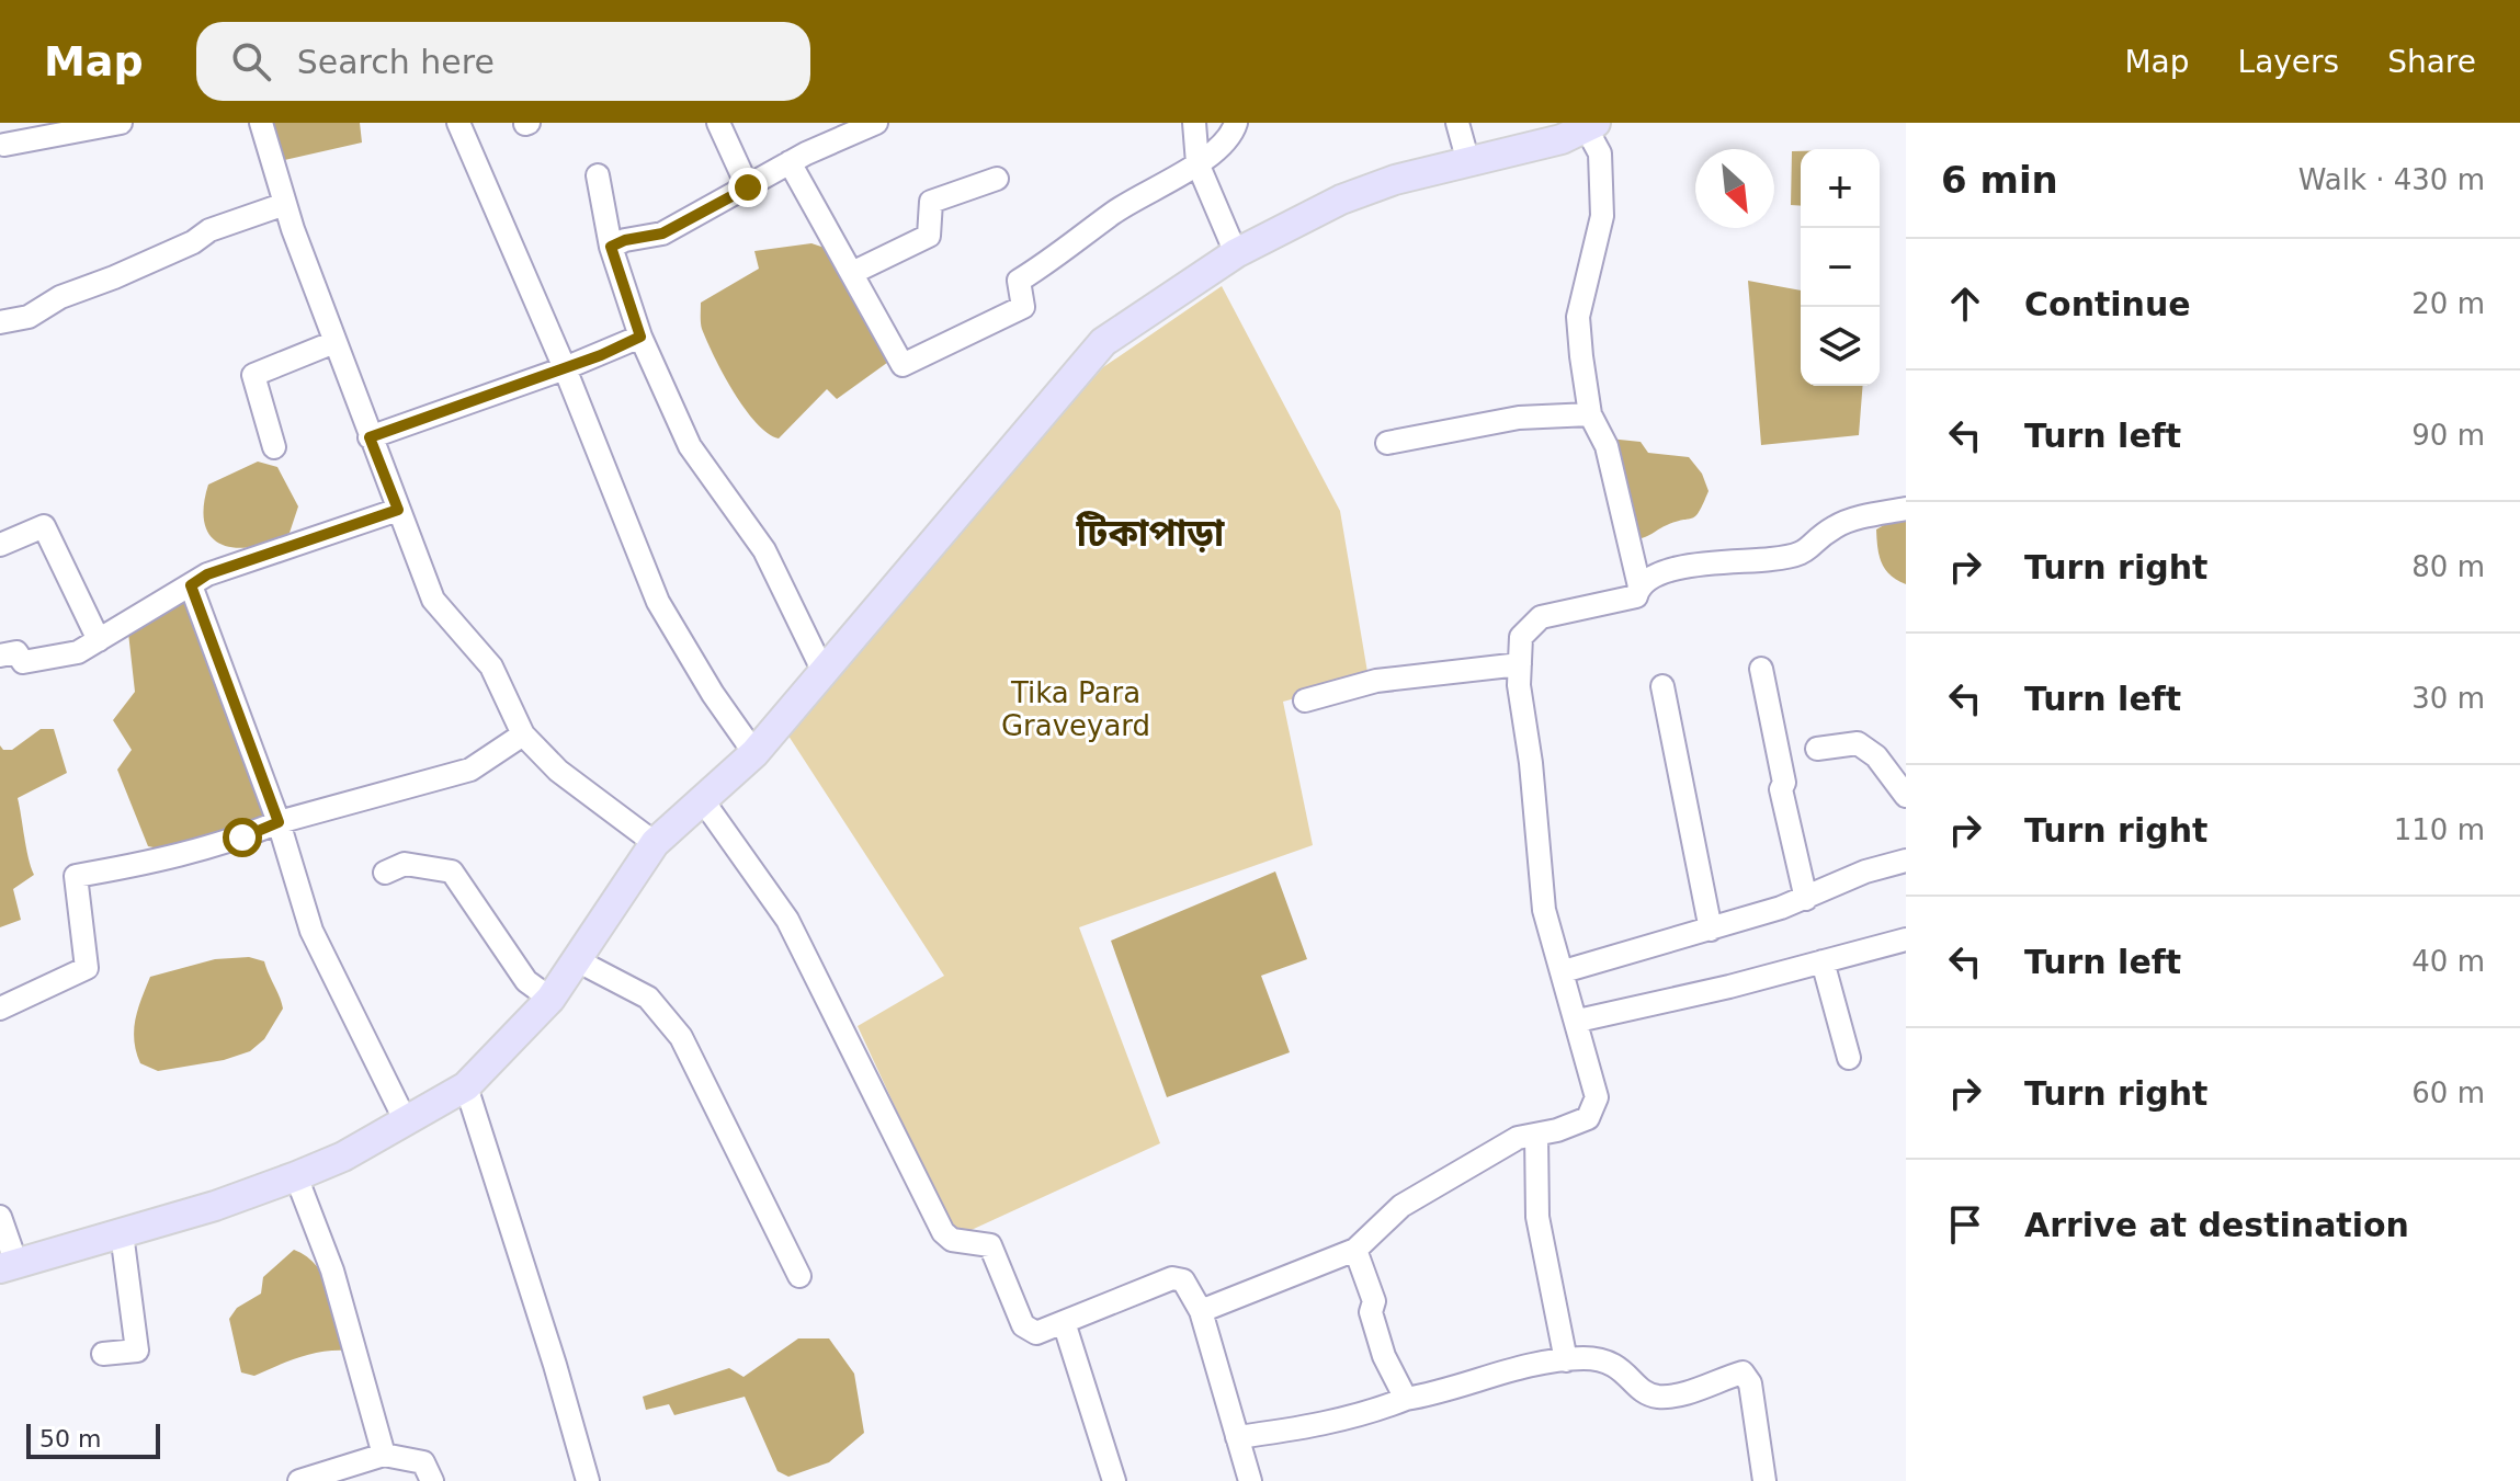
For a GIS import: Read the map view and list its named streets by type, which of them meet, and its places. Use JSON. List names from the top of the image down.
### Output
{
  "districts": ["টিকাপাড়া"],
  "parks": ["Tika Para Graveyard"],
  "scale_bar": "50 m",
  "north": "bottom right",
  "page": {
    "header": "Map",
    "search": "Search here",
    "nav": ["Map", "Layers", "Share"],
    "heading": ["6 min", "Walk · 430 m"],
    "map_buttons": ["+", "−"],
    "list": [
      ["Continue", "20 m"],
      ["Turn left", "90 m"],
      ["Turn right", "80 m"],
      ["Turn left", "30 m"],
      ["Turn right", "110 m"],
      ["Turn left", "40 m"],
      ["Turn right", "60 m"],
      "Arrive at destination"
    ],
    "scale": "50 m"
  }
}
